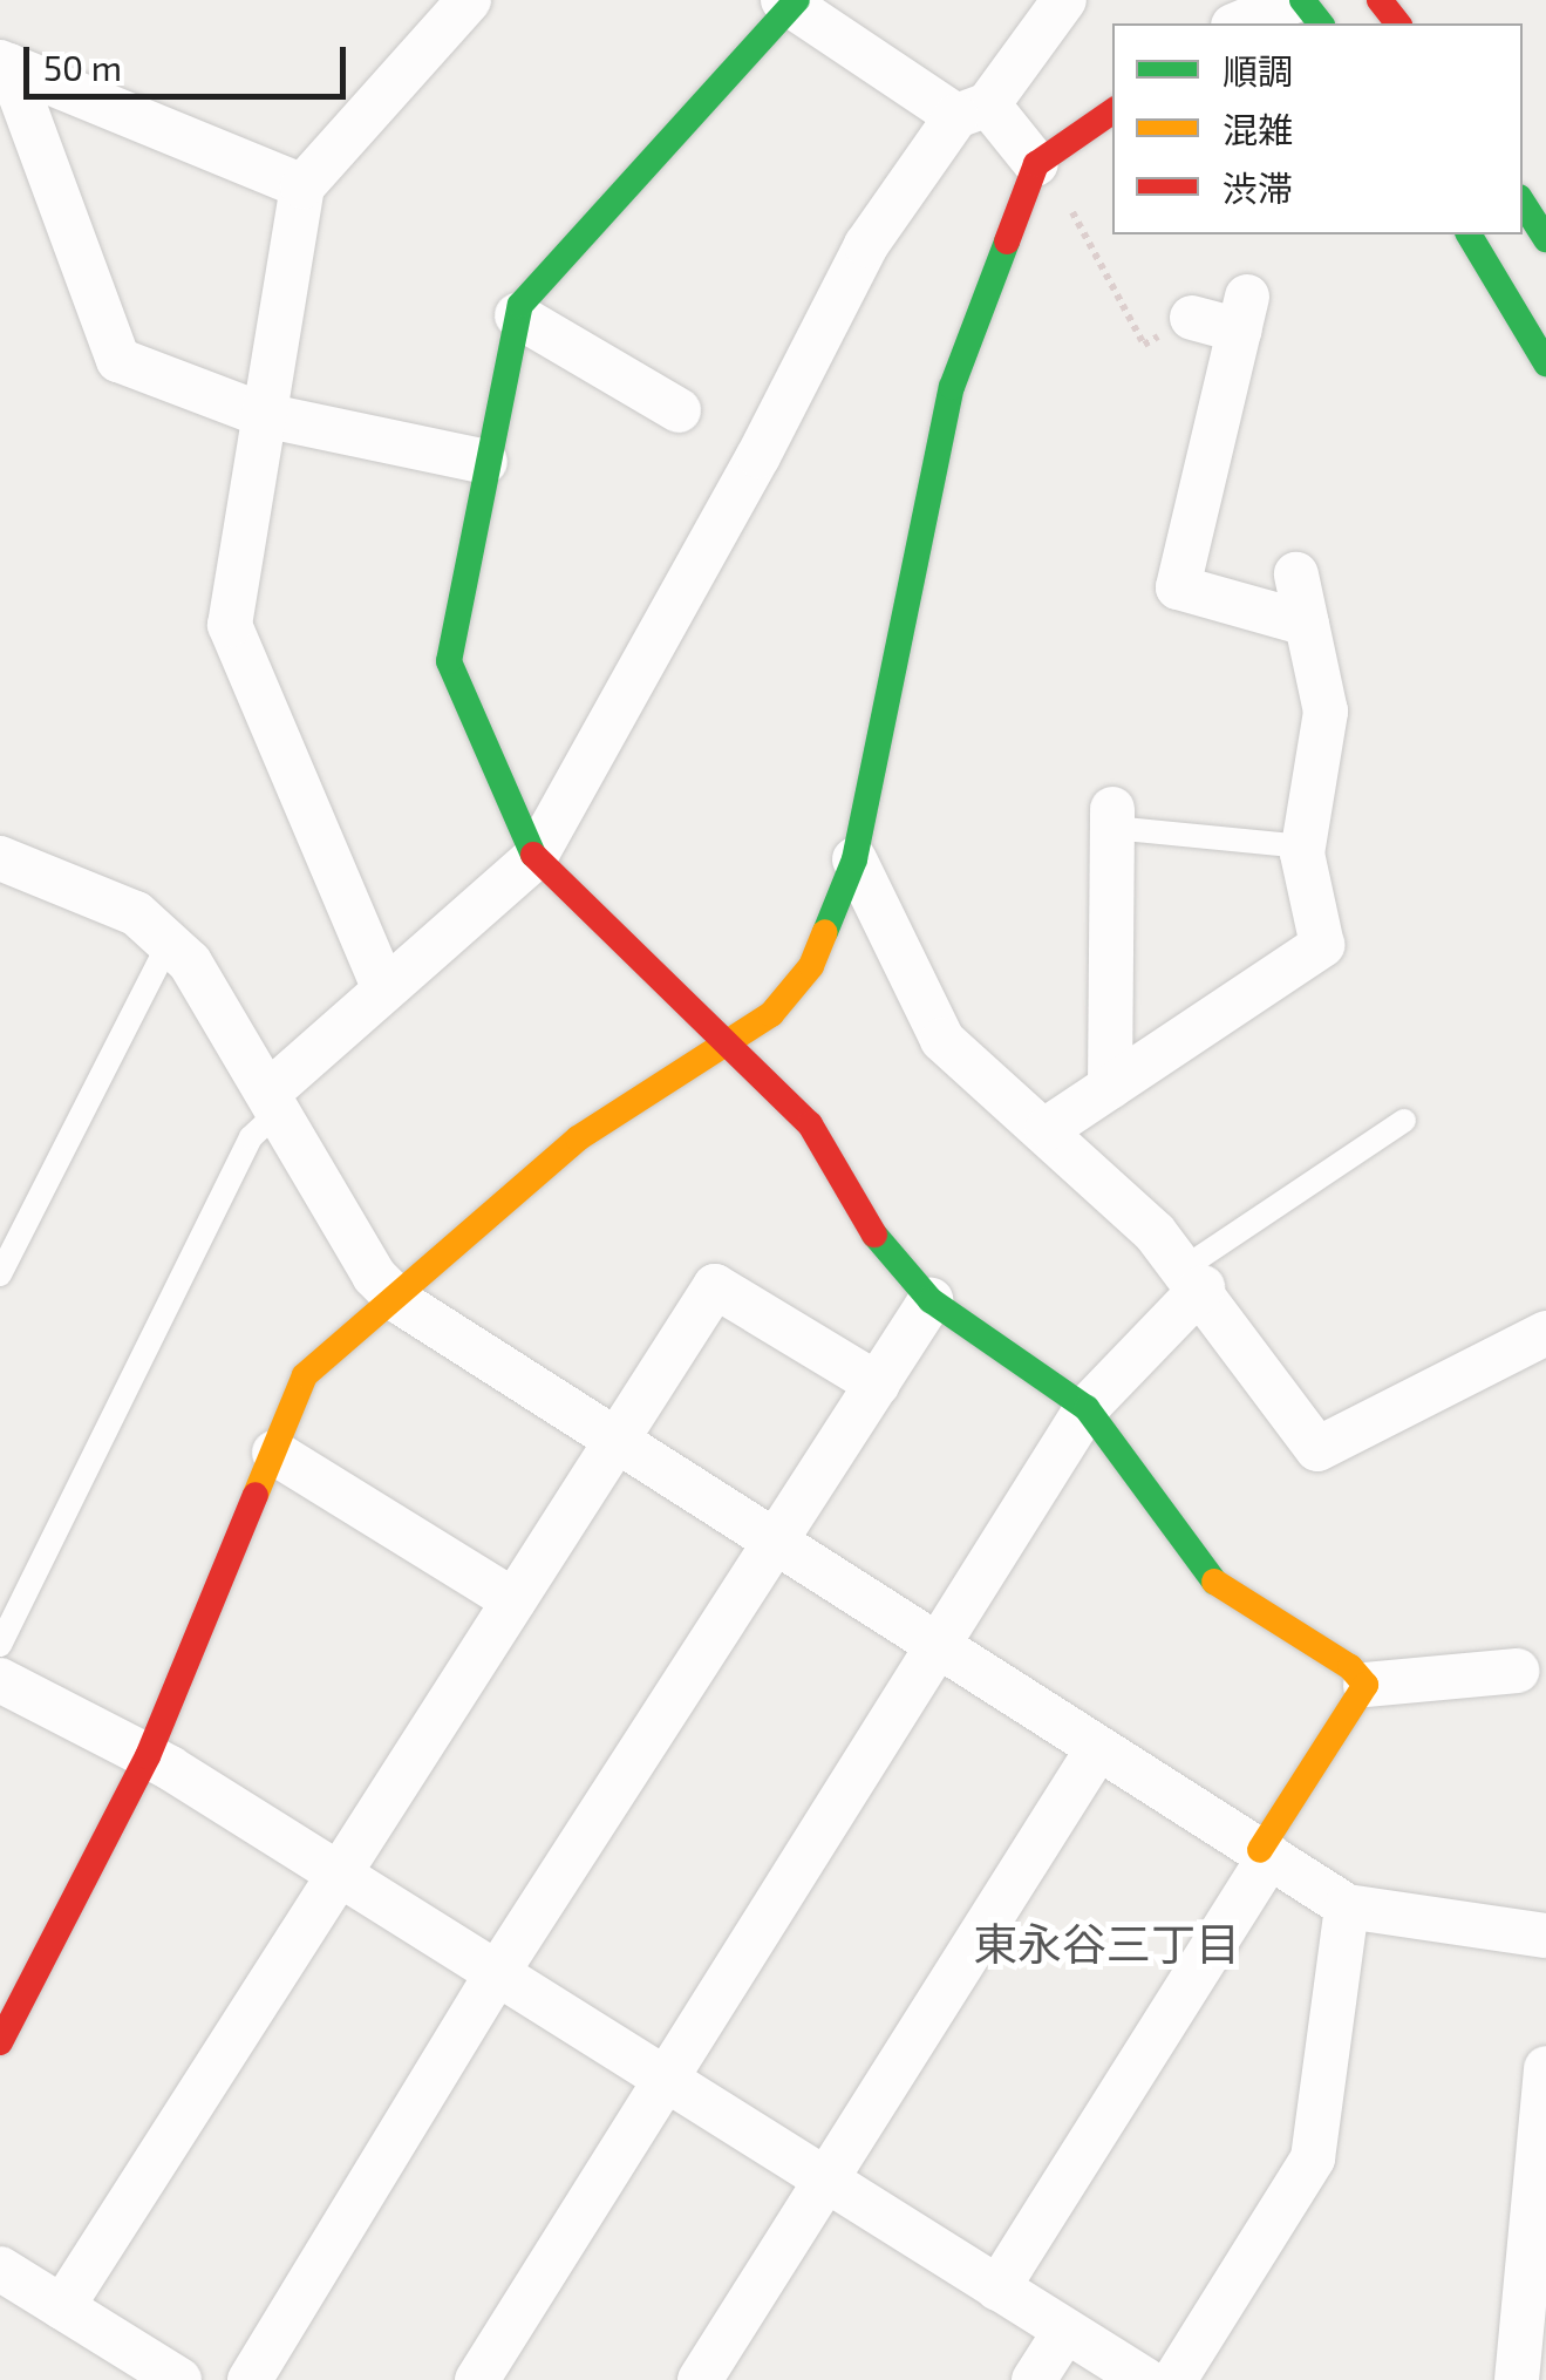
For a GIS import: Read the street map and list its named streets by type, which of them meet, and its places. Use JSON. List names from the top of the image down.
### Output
{
  "districts": ["東永谷三丁目"],
  "legend": ["順調", "混雑", "渋滞"],
  "scale_bar": "50 m"
}
